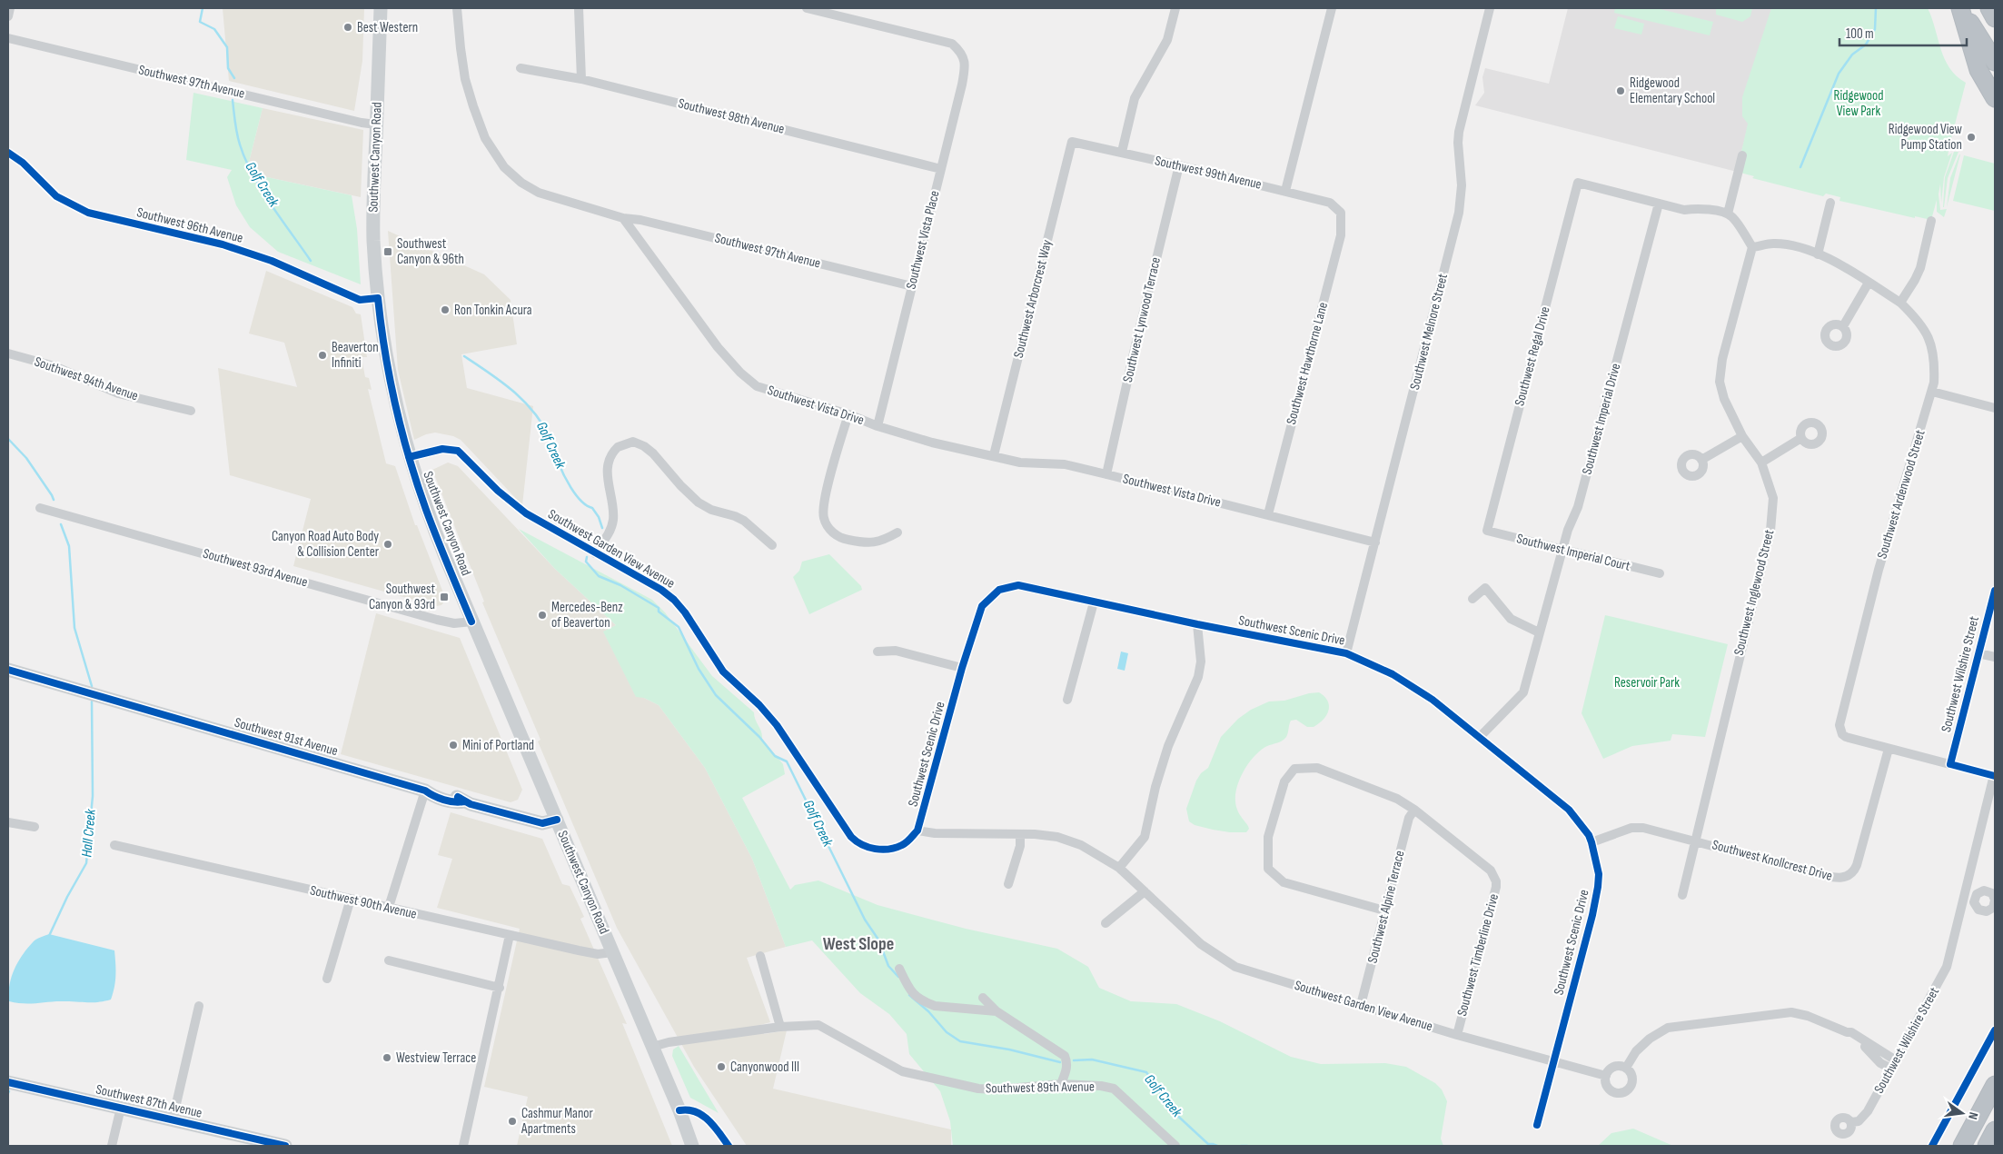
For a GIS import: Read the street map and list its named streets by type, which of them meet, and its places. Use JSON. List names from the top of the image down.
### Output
{
  "streets": {
    "main road": ["Southwest Canyon Road", "Southwest 91st Avenue", "Southwest 87th Avenue"],
    "street": [
      "Southwest 97th Avenue",
      "Southwest 98th Avenue",
      "Southwest 99th Avenue",
      "Southwest 96th Avenue",
      "Southwest Vista Place",
      "Southwest Arborcrest Way",
      "Southwest Lynwood Terrace",
      "Southwest Melnore Street",
      "Southwest Regal Drive",
      "Southwest Hawthorne Lane",
      "Southwest 94th Avenue",
      "Southwest Vista Drive",
      "Southwest Imperial Drive",
      "Southwest Ardenwood Street",
      "Southwest Garden View Avenue",
      "Southwest Imperial Court",
      "Southwest 93rd Avenue",
      "Southwest Inglewood Street",
      "Southwest Scenic Drive",
      "Southwest Wilshire Street",
      "Southwest Knollcrest Drive",
      "Southwest 90th Avenue",
      "Southwest Alpine Terrace",
      "Southwest Timberline Drive",
      "Southwest 89th Avenue"
    ]
  },
  "crossings": [
    ["Southwest 97th Avenue", "Southwest Canyon Road"],
    ["Southwest 97th Avenue", "Southwest Vista Place"],
    ["Southwest 97th Avenue", "Southwest Vista Drive"],
    ["Southwest 98th Avenue", "Southwest Vista Place"],
    ["Southwest Canyon Road", "Southwest 96th Avenue"],
    ["Southwest Canyon Road", "Southwest Garden View Avenue"],
    ["Southwest Canyon Road", "Southwest 93rd Avenue"],
    ["Southwest Canyon Road", "Southwest 91st Avenue"],
    ["Southwest Canyon Road", "Southwest 90th Avenue"],
    ["Southwest Canyon Road", "Southwest 89th Avenue"],
    ["Southwest 99th Avenue", "Southwest Arborcrest Way"],
    ["Southwest 99th Avenue", "Southwest Lynwood Terrace"],
    ["Southwest 99th Avenue", "Southwest Hawthorne Lane"],
    ["Southwest Vista Place", "Southwest Vista Drive"],
    ["Southwest Arborcrest Way", "Southwest Vista Drive"],
    ["Southwest Lynwood Terrace", "Southwest Vista Drive"],
    ["Southwest Melnore Street", "Southwest Vista Drive"],
    ["Southwest Melnore Street", "Southwest Scenic Drive"],
    ["Southwest Regal Drive", "Southwest Imperial Drive"],
    ["Southwest Regal Drive", "Southwest Imperial Court"],
    ["Southwest Hawthorne Lane", "Southwest Vista Drive"],
    ["Southwest Imperial Drive", "Southwest Imperial Court"],
    ["Southwest Imperial Drive", "Southwest Scenic Drive"],
    ["Southwest Ardenwood Street", "Southwest Inglewood Street"],
    ["Southwest Ardenwood Street", "Southwest Knollcrest Drive"],
    ["Southwest Garden View Avenue", "Southwest Scenic Drive"],
    ["Southwest Garden View Avenue", "Southwest Alpine Terrace"],
    ["Southwest Garden View Avenue", "Southwest Timberline Drive"],
    ["Southwest Inglewood Street", "Southwest Knollcrest Drive"],
    ["Southwest Scenic Drive", "Southwest Knollcrest Drive"],
    ["Southwest Alpine Terrace", "Southwest Timberline Drive"]
  ],
  "districts": ["West Slope"],
  "water": ["Golf Creek", "Hall Creek"],
  "parks": ["Ridgewood View Park", "Reservoir Park"],
  "places": {
    "other": [
      "Best Western",
      "Ridgewood Elementary School",
      "Ridgewood View Pump Station",
      "Ron Tonkin Acura",
      "Beaverton Infiniti",
      "Canyon Road Auto Body & Collision Center",
      "Mercedes-Benz of Beaverton",
      "Mini of Portland",
      "Westview Terrace",
      "Canyonwood III",
      "Cashmur Manor Apartments"
    ],
    "transit": ["Southwest Canyon & 96th", "Southwest Canyon & 93rd"]
  },
  "scale_bar": "100 m",
  "north": "right"
}
